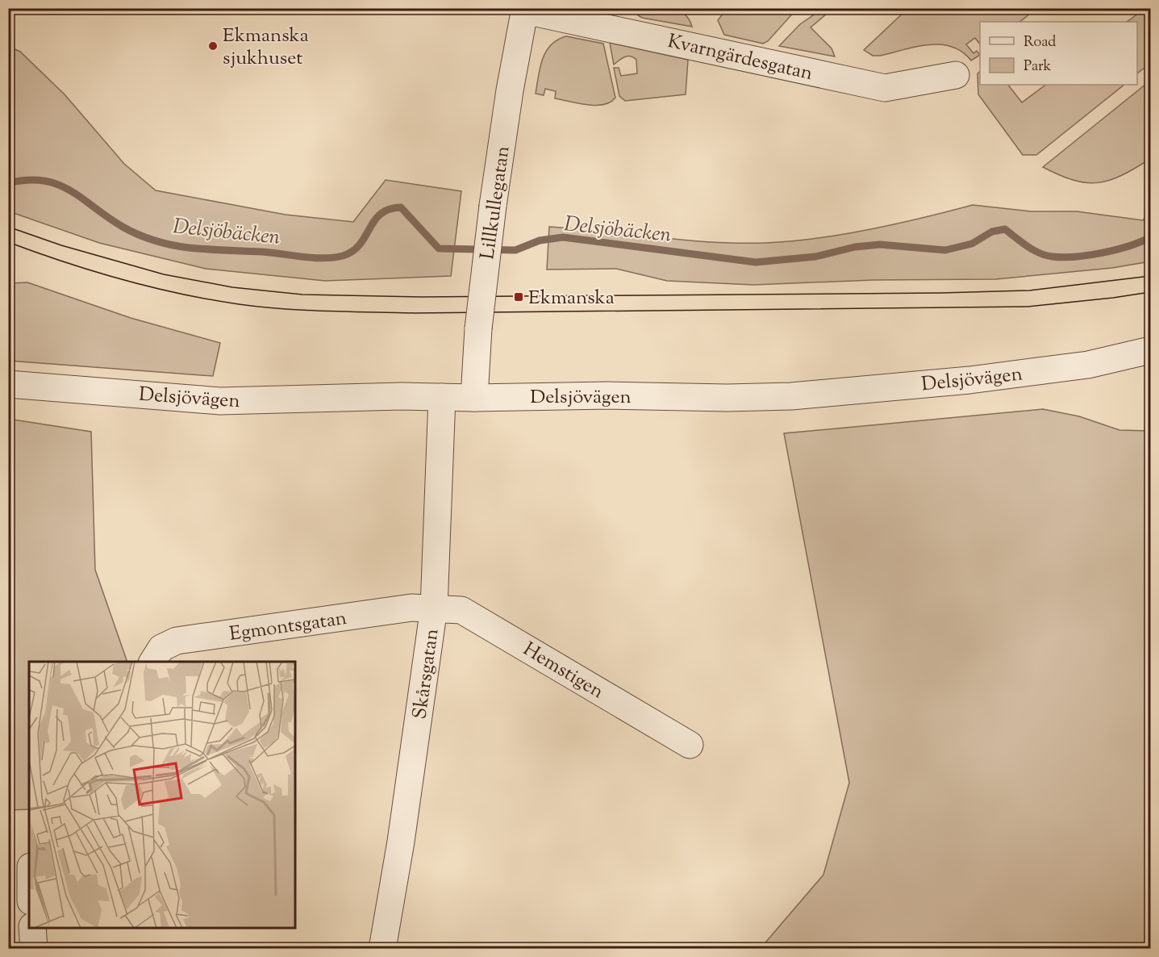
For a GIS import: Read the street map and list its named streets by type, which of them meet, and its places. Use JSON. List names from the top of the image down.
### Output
{
  "streets": {
    "street": [
      "Kvarngärdesgatan",
      "Lillkullegatan",
      "Delsjövägen",
      "Egmontsgatan",
      "Hemstigen",
      "Skårsgatan"
    ]
  },
  "crossings": [
    ["Kvarngärdesgatan", "Lillkullegatan"],
    ["Lillkullegatan", "Delsjövägen"],
    ["Delsjövägen", "Skårsgatan"],
    ["Egmontsgatan", "Hemstigen"],
    ["Egmontsgatan", "Skårsgatan"],
    ["Hemstigen", "Skårsgatan"]
  ],
  "water": ["Delsjöbäcken"],
  "places": {
    "other": ["Ekmanska sjukhuset"],
    "transit": ["Ekmanska"]
  },
  "legend": ["Road", "Park"]
}
